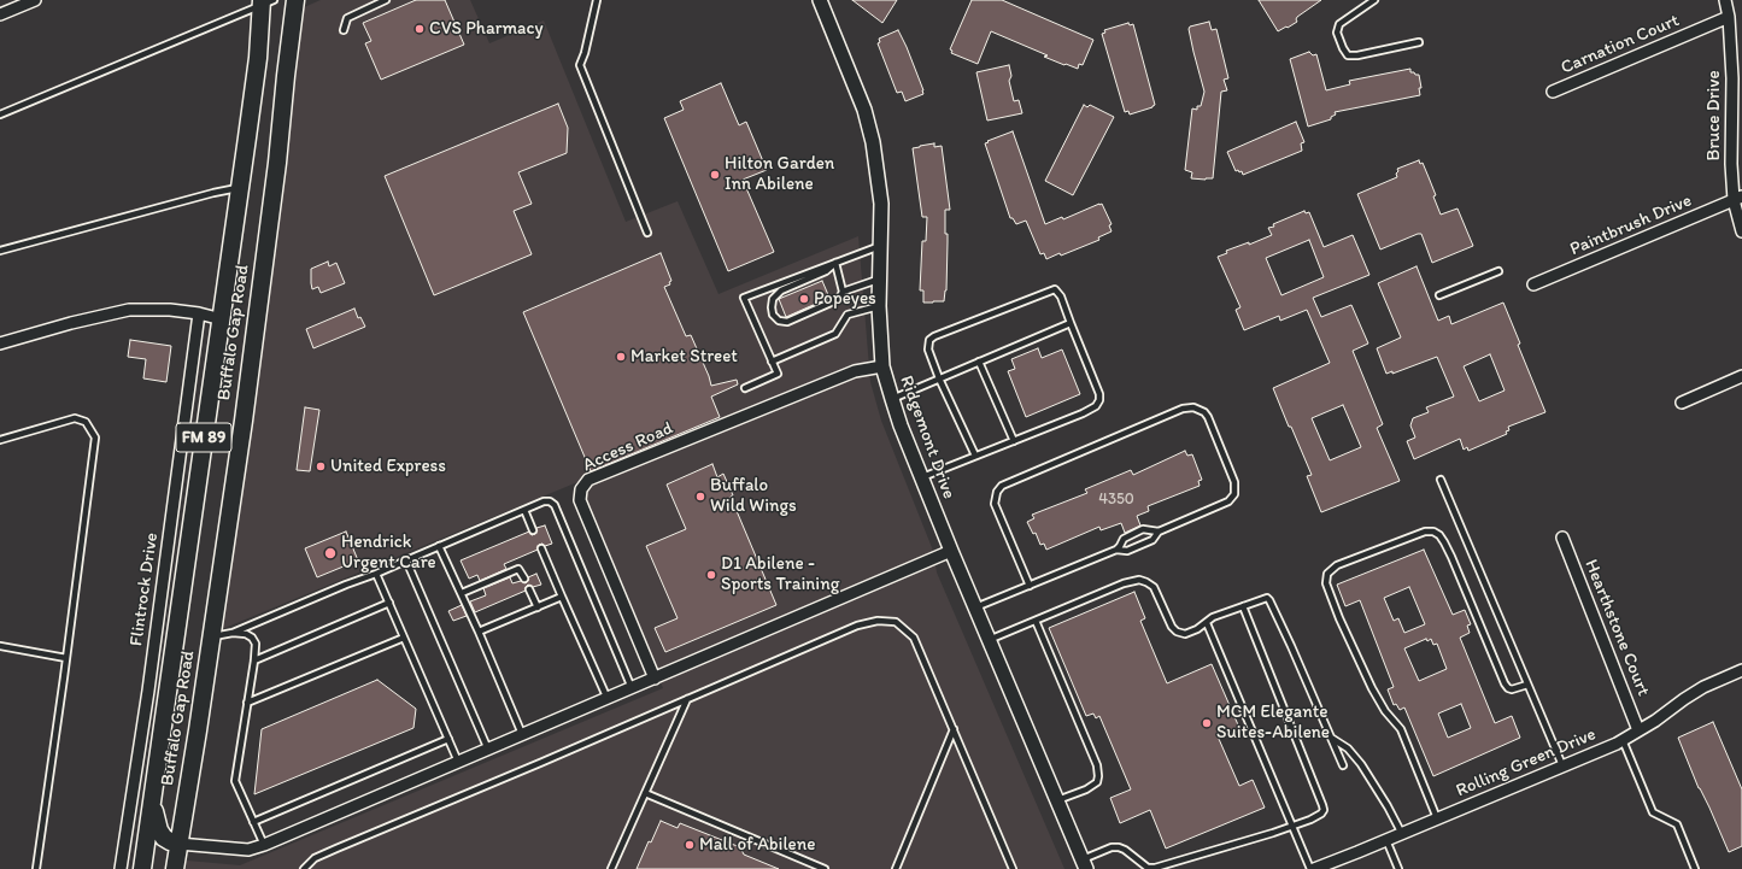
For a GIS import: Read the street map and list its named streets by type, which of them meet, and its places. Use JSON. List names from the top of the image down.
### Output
{
  "streets": {
    "main road": ["Buffalo Gap Road", "FM 89"],
    "street": [
      "Carnation Court",
      "Bruce Drive",
      "Paintbrush Drive",
      "Ridgemont Drive",
      "Access Road",
      "Flintrock Drive",
      "Hearthstone Court",
      "Rolling Green Drive"
    ]
  },
  "crossings": [
    ["Carnation Court", "Bruce Drive"],
    ["Bruce Drive", "Paintbrush Drive"],
    ["Ridgemont Drive", "Access Road"],
    ["Hearthstone Court", "Rolling Green Drive"]
  ],
  "places": [
    "CVS Pharmacy",
    "Hilton Garden Inn Abilene",
    "Popeyes",
    "Market Street",
    "United Express",
    "Buffalo Wild Wings",
    "Hendrick Urgent Care",
    "D1 Abilene - Sports Training",
    "MCM Elegante Suites-Abilene",
    "Mall of Abilene"
  ],
  "house_numbers": ["4350"]
}
